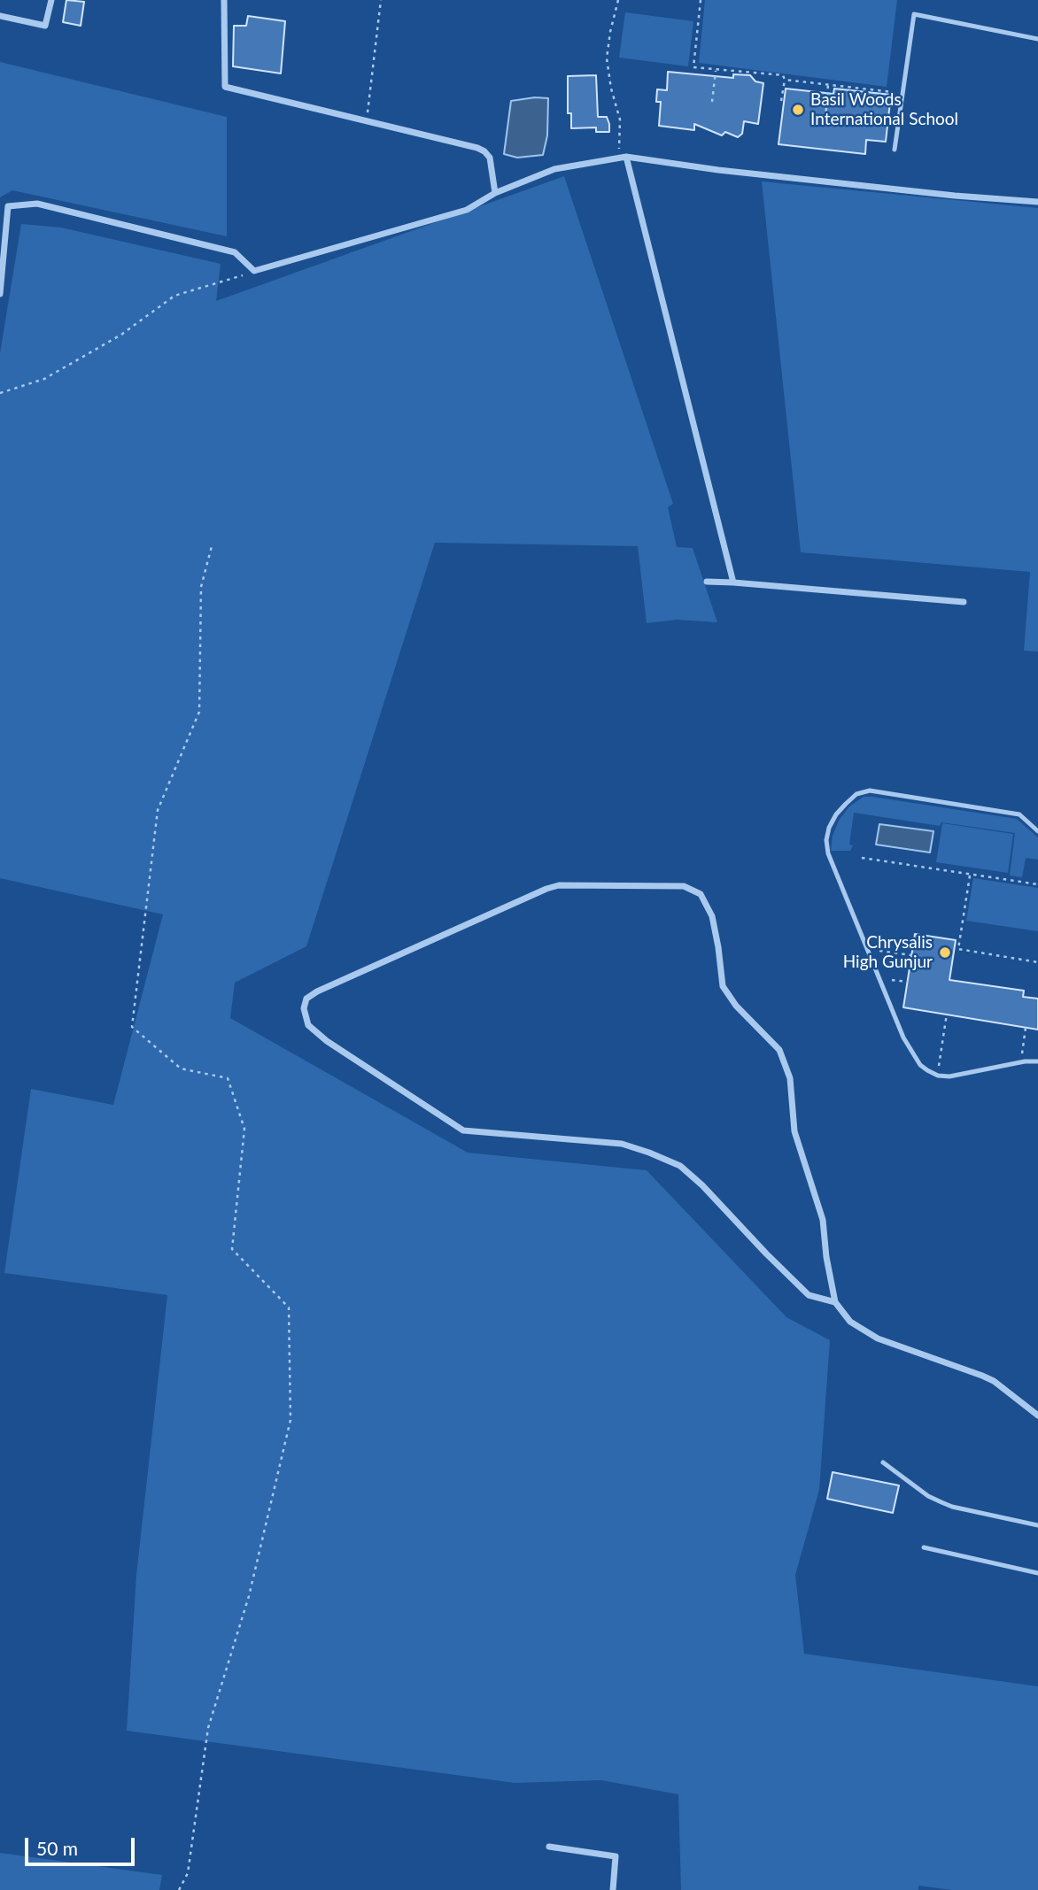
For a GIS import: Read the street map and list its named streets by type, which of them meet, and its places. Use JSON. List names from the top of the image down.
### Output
{
  "places": ["Basil Woods International School", "Chrysalis High Gunjur"],
  "scale_bar": "50 m"
}
